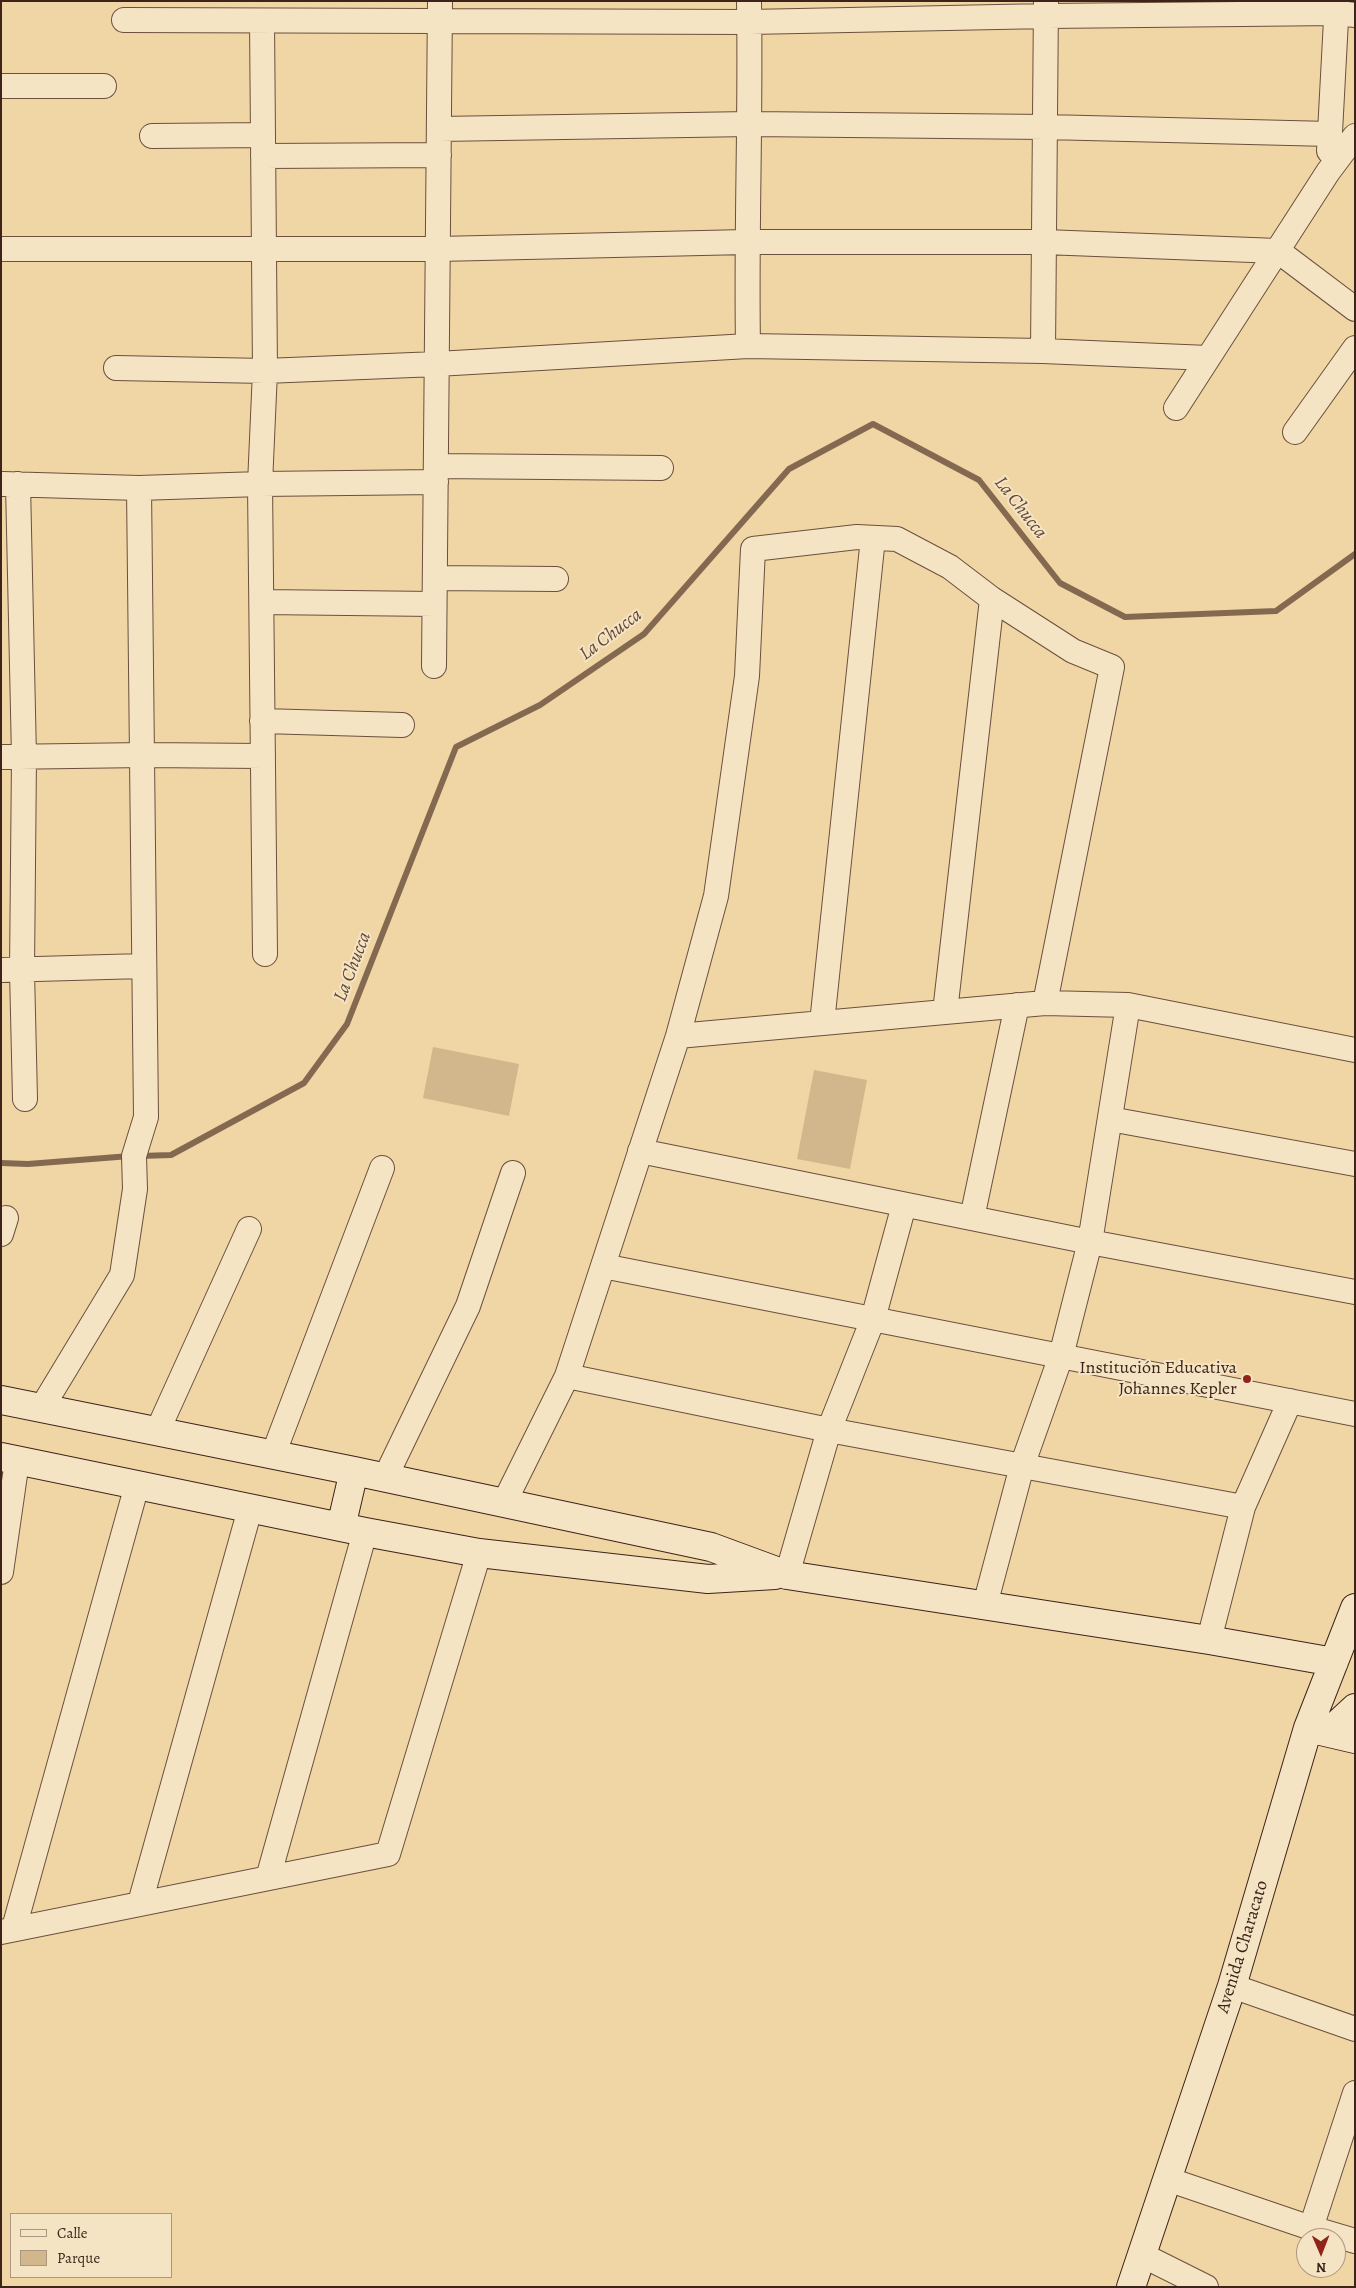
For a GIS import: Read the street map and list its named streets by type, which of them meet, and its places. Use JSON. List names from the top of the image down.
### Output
{
  "streets": {
    "street": ["Avenida Characato"]
  },
  "water": ["La Chucca"],
  "places": ["Institución Educativa Johannes Kepler"],
  "legend": ["Calle", "Parque"],
  "north": "bottom"
}
